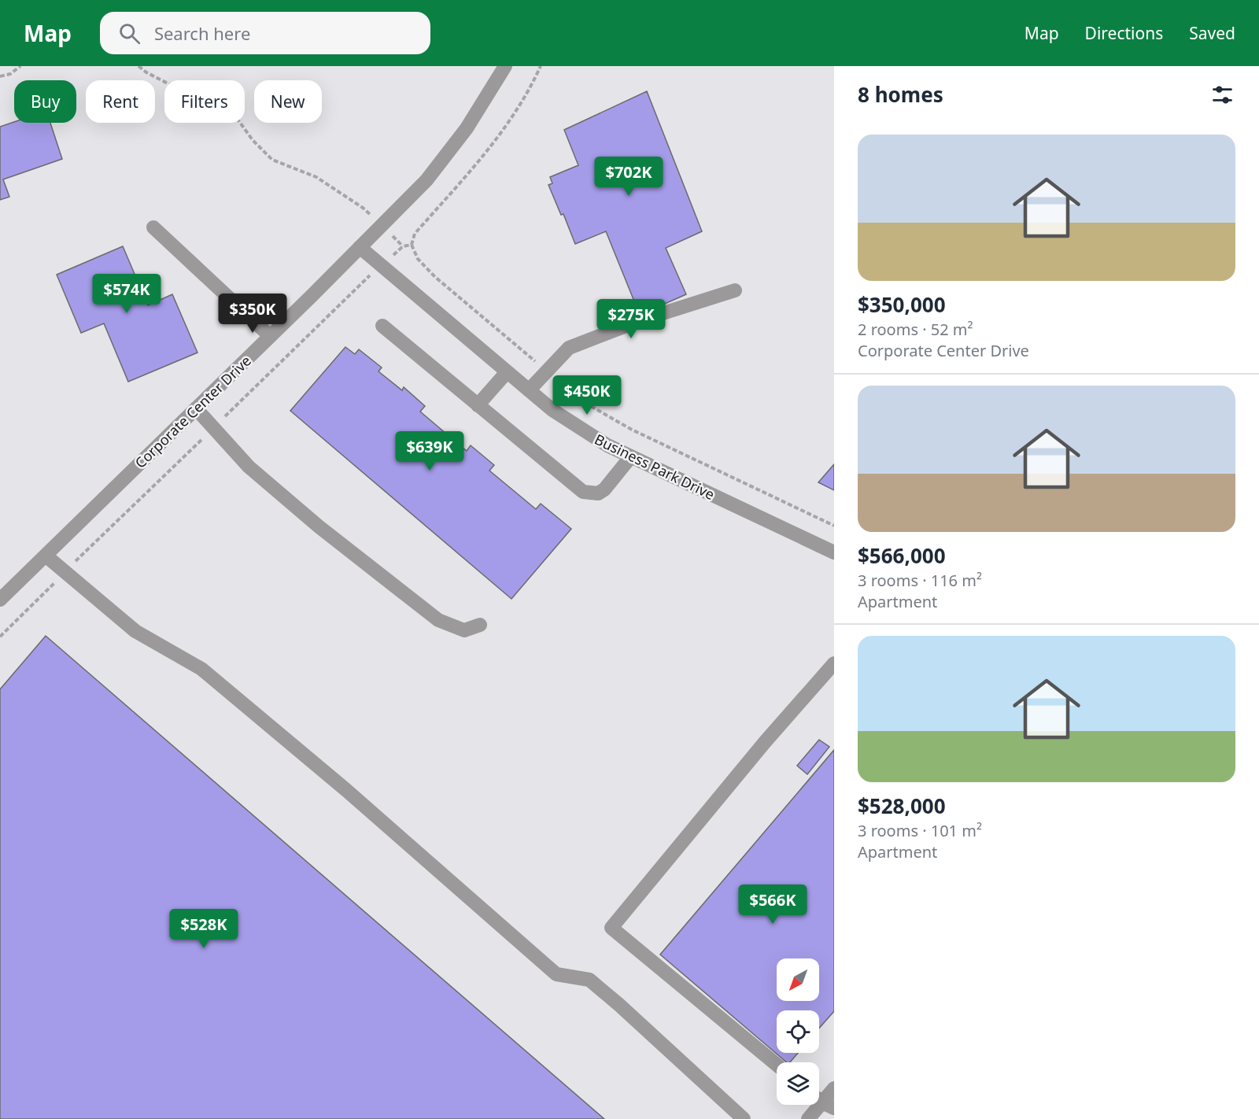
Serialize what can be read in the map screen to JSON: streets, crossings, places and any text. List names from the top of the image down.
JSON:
{
  "streets": {
    "street": ["Corporate Center Drive", "Business Park Drive"]
  },
  "crossings": [
    ["Corporate Center Drive", "Business Park Drive"]
  ],
  "north": "bottom left",
  "page": {
    "header": "Map",
    "search": "Search here",
    "nav": ["Map", "Directions", "Saved"],
    "heading": "8 homes",
    "chip": [
      "Buy",
      "Rent",
      "Filters",
      "New"
    ],
    "list": [
      {
        "name": "$350,000",
        "note": "2 rooms · 52 m² · Corporate Center Drive"
      },
      {
        "name": "$566,000",
        "note": "3 rooms · 116 m² · Apartment"
      },
      {
        "name": "$528,000",
        "note": "3 rooms · 101 m² · Apartment"
      }
    ],
    "price": [
      "$702K",
      "$574K",
      "$350K",
      "$275K",
      "$450K",
      "$639K",
      "$566K",
      "$528K"
    ]
  }
}
